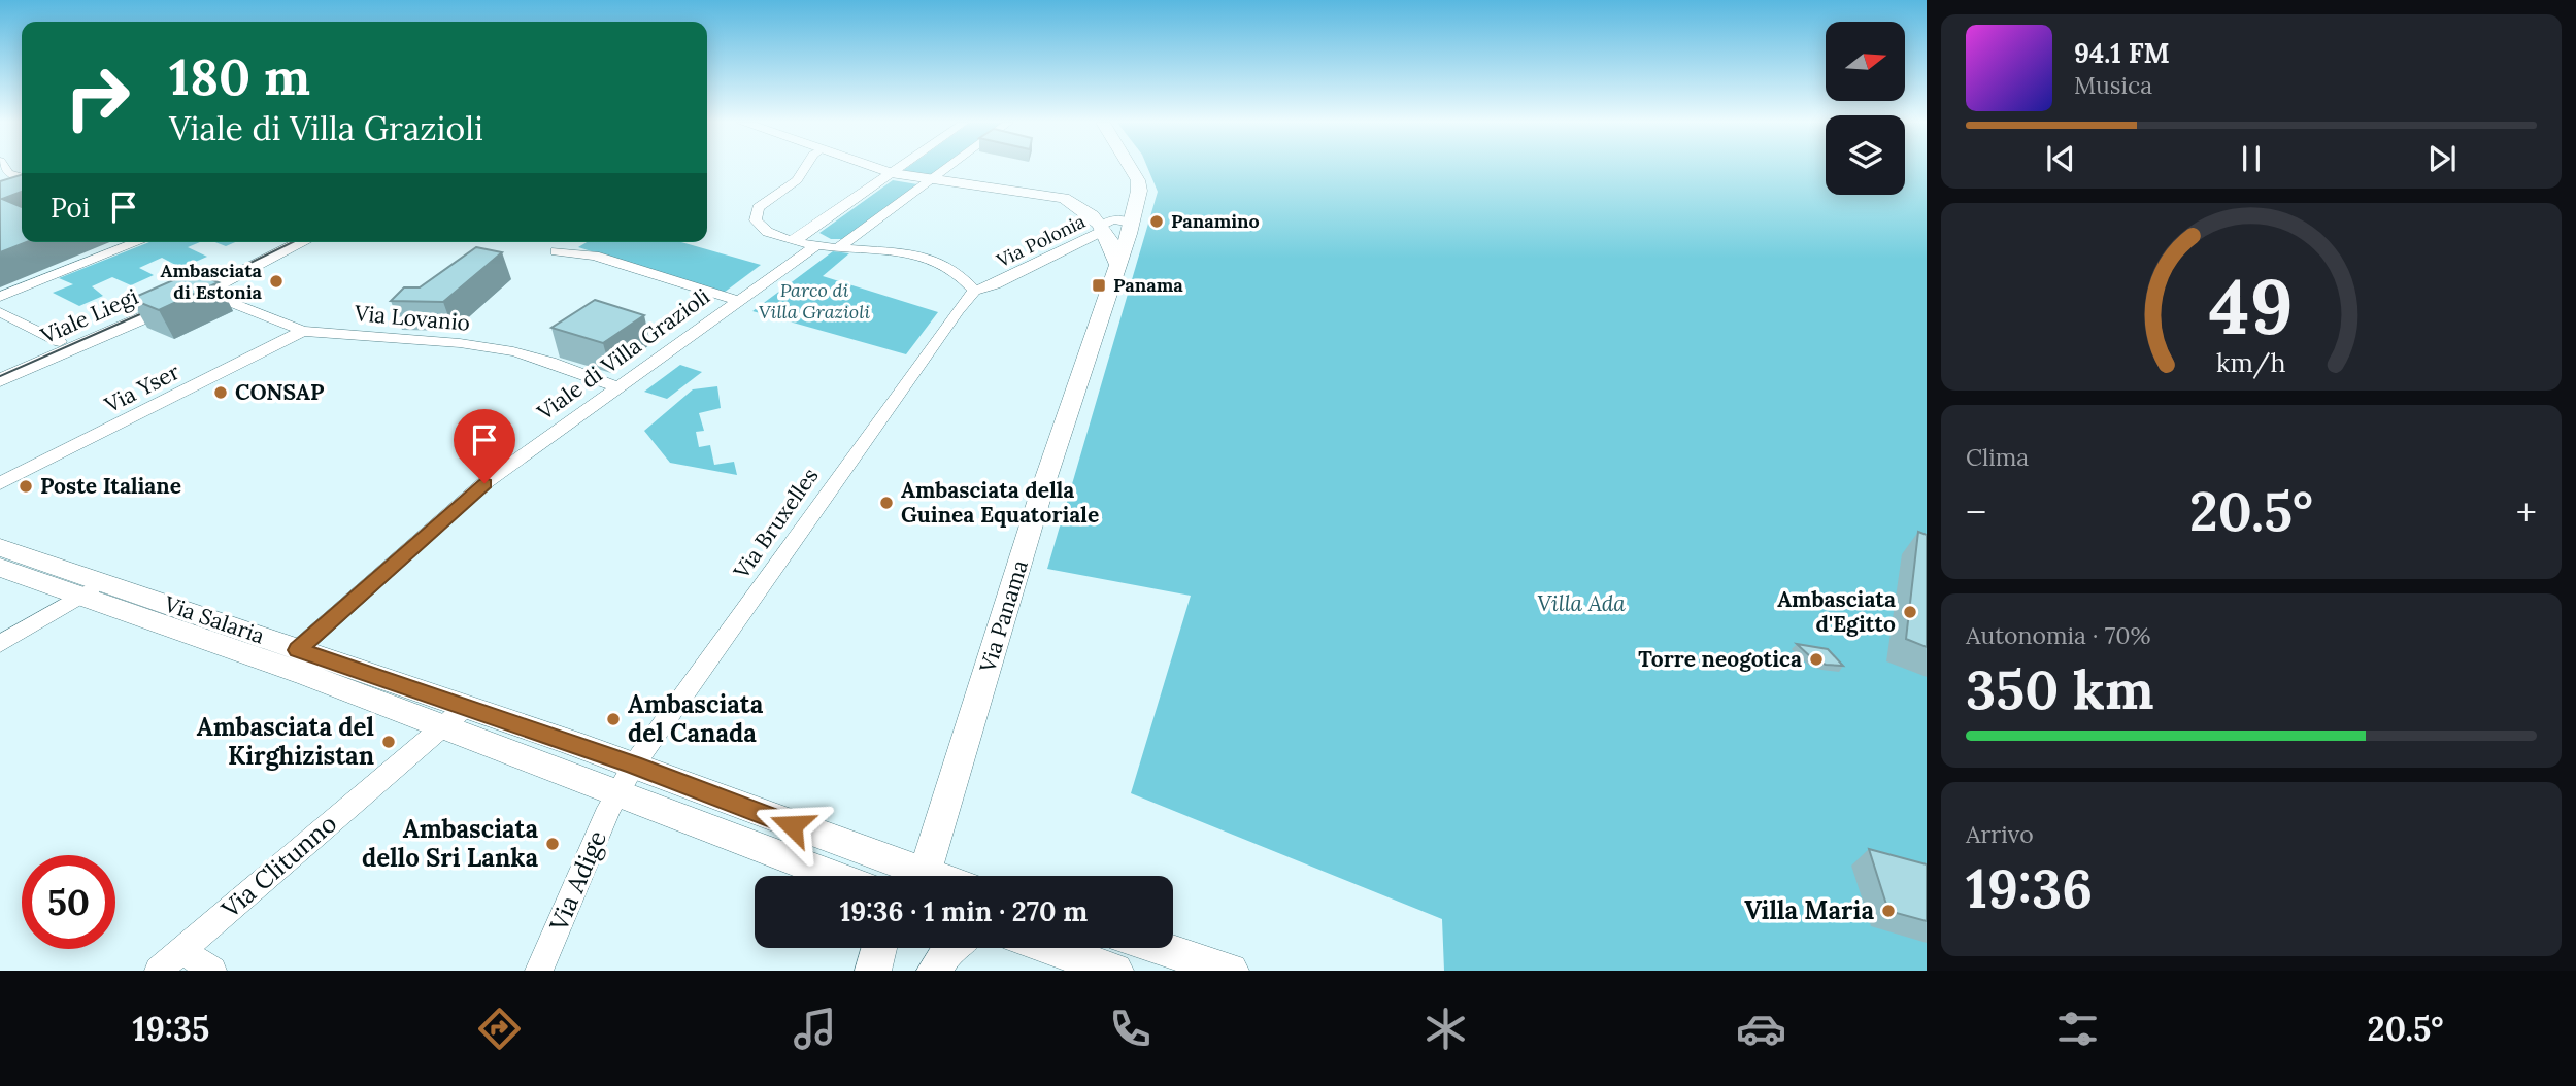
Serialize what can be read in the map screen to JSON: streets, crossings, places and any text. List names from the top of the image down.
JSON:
{
  "streets": {
    "main road": ["Viale Liegi", "Via Panama", "Via Salaria"],
    "street": [
      "Via Polonia",
      "Via Lovanio",
      "Viale di Villa Grazioli",
      "Via Yser",
      "Via Bruxelles",
      "Via Clitunno",
      "Via Adige"
    ]
  },
  "crossings": [
    ["Via Polonia", "Via Bruxelles"],
    ["Viale Liegi", "Via Lovanio"],
    ["Via Lovanio", "Viale di Villa Grazioli"],
    ["Via Lovanio", "Via Yser"],
    ["Viale di Villa Grazioli", "Via Salaria"],
    ["Via Bruxelles", "Via Salaria"],
    ["Via Bruxelles", "Via Adige"],
    ["Via Salaria", "Via Clitunno"],
    ["Via Salaria", "Via Adige"]
  ],
  "parks": ["Parco di Villa Grazioli", "Villa Ada"],
  "places": {
    "other": [
      "Panamino",
      "Ambasciata di Estonia",
      "CONSAP",
      "Poste Italiane",
      "Ambasciata della Guinea Equatoriale",
      "Ambasciata d'Egitto",
      "Torre neogotica",
      "Ambasciata del Canada",
      "Ambasciata del Kirghizistan",
      "Ambasciata dello Sri Lanka",
      "Villa Maria"
    ],
    "transit": ["Panama"]
  },
  "north": "right",
  "page": {
    "turn": ["180 m", "Viale di Villa Grazioli"],
    "song": ["94.1 FM", "Musica"],
    "then": "Poi",
    "tile": [
      "Clima",
      ["Autonomia · 70%", "350 km"],
      ["Arrivo", "19:36"]
    ],
    "heat": ["−", "20.5°", "+"],
    "limit": "50",
    "trip": "19:36 · 1 min · 270 m",
    "tabs": ["19:35", "20.5°"],
    "gauge": ["49", "km/h"]
  }
}
